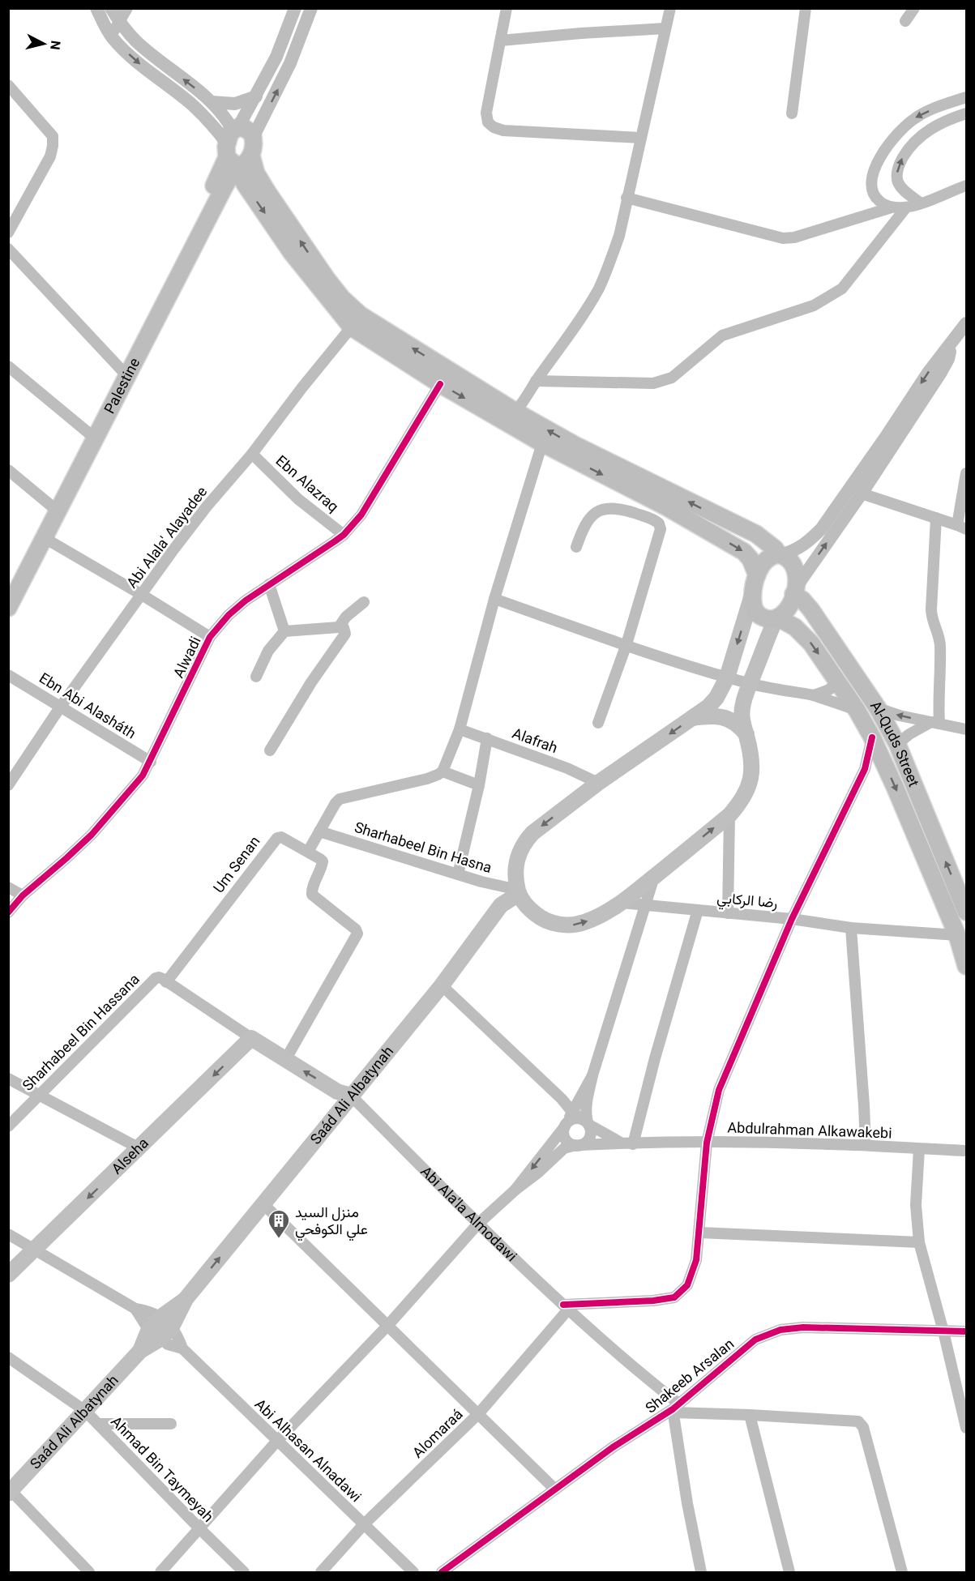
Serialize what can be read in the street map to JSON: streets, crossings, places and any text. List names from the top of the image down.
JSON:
{
  "streets": {
    "main road": [
      "Palestine",
      "Al-Quds Street",
      "Saád Ali Albatynah",
      "Alseha",
      "Abi Ala'la Almodawi"
    ],
    "street": [
      "Ebn Alazraq",
      "Abi Alala' Alayadee",
      "Alwadi",
      "Ebn Abi Alasháth",
      "Alafrah",
      "Sharhabeel Bin Hasna",
      "Um Senan",
      "رضا الركابي",
      "Sharhabeel Bin Hassana",
      "Abdulrahman Alkawakebi",
      "Shakeeb Arsalan",
      "Alomaraá",
      "Abi Alhasan Alnadawi",
      "Ahmad Bin Taymeyah"
    ]
  },
  "crossings": [
    ["Ebn Alazraq", "Abi Alala' Alayadee"],
    ["Ebn Alazraq", "Alwadi"],
    ["Abi Alala' Alayadee", "Ebn Abi Alasháth"],
    ["Alwadi", "Ebn Abi Alasháth"],
    ["Sharhabeel Bin Hasna", "Saád Ali Albatynah"],
    ["Um Senan", "Sharhabeel Bin Hassana"],
    ["Um Senan", "Abi Ala'la Almodawi"],
    ["Saád Ali Albatynah", "Abi Ala'la Almodawi"],
    ["Saád Ali Albatynah", "Abi Alhasan Alnadawi"],
    ["Saád Ali Albatynah", "Ahmad Bin Taymeyah"],
    ["Alseha", "Abi Ala'la Almodawi"],
    ["Alseha", "Abi Alhasan Alnadawi"],
    ["Abi Ala'la Almodawi", "Shakeeb Arsalan"],
    ["Abi Ala'la Almodawi", "Alomaraá"],
    ["Alomaraá", "Abi Alhasan Alnadawi"]
  ],
  "one_way": ["Alseha"],
  "places": {
    "building": ["منزل السيد علي الكوفحي"]
  },
  "north": "right"
}
